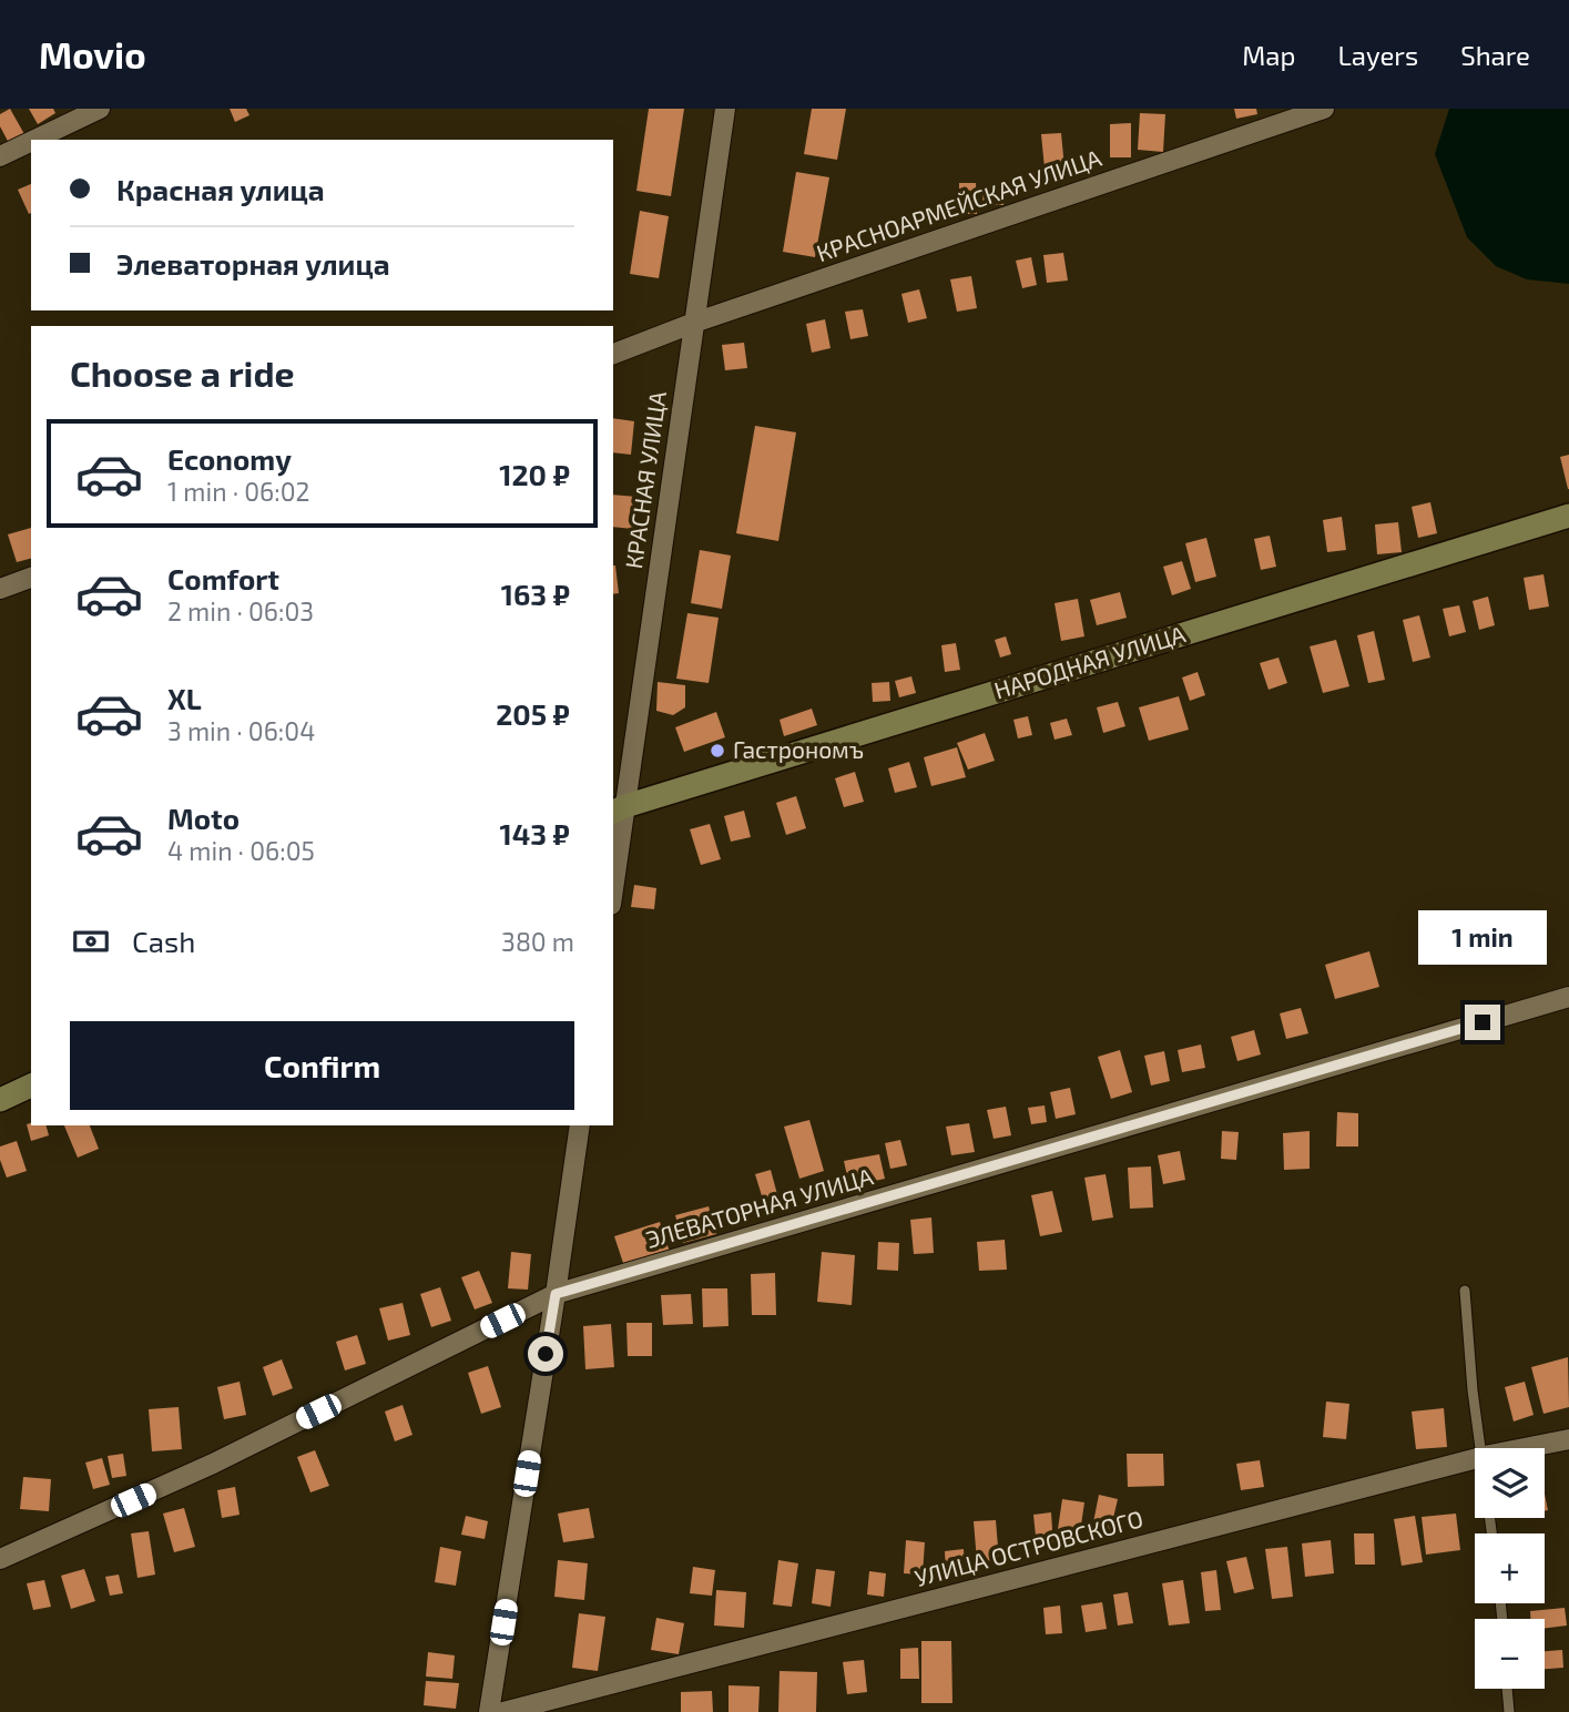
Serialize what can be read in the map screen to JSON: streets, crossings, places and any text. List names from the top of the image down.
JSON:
{
  "streets": {
    "main road": ["НАРОДНАЯ УЛИЦА"],
    "street": [
      "КРАСНОАРМЕЙСКАЯ УЛИЦА",
      "КРАСНАЯ УЛИЦА",
      "ЭЛЕВАТОРНАЯ УЛИЦА",
      "УЛИЦА ОСТРОВСКОГО"
    ]
  },
  "crossings": [
    ["КРАСНОАРМЕЙСКАЯ УЛИЦА", "КРАСНАЯ УЛИЦА"],
    ["КРАСНАЯ УЛИЦА", "НАРОДНАЯ УЛИЦА"]
  ],
  "places": ["Гастрономъ"],
  "page": {
    "header": "Movio",
    "nav": ["Map", "Layers", "Share"],
    "banner": ["Красная улица", "Элеваторная улица"],
    "heading": "Choose a ride",
    "list": [
      {
        "name": "Economy",
        "note": "1 min · 06:02",
        "value": "120 ₽"
      },
      {
        "name": "Comfort",
        "note": "2 min · 06:03",
        "value": "163 ₽"
      },
      {
        "name": "XL",
        "note": "3 min · 06:04",
        "value": "205 ₽"
      },
      {
        "name": "Moto",
        "note": "4 min · 06:05",
        "value": "143 ₽"
      }
    ],
    "pay": ["Cash", "380 m"],
    "bubble": "1 min",
    "buttons": "Confirm",
    "map_buttons": ["+", "−"]
  }
}
